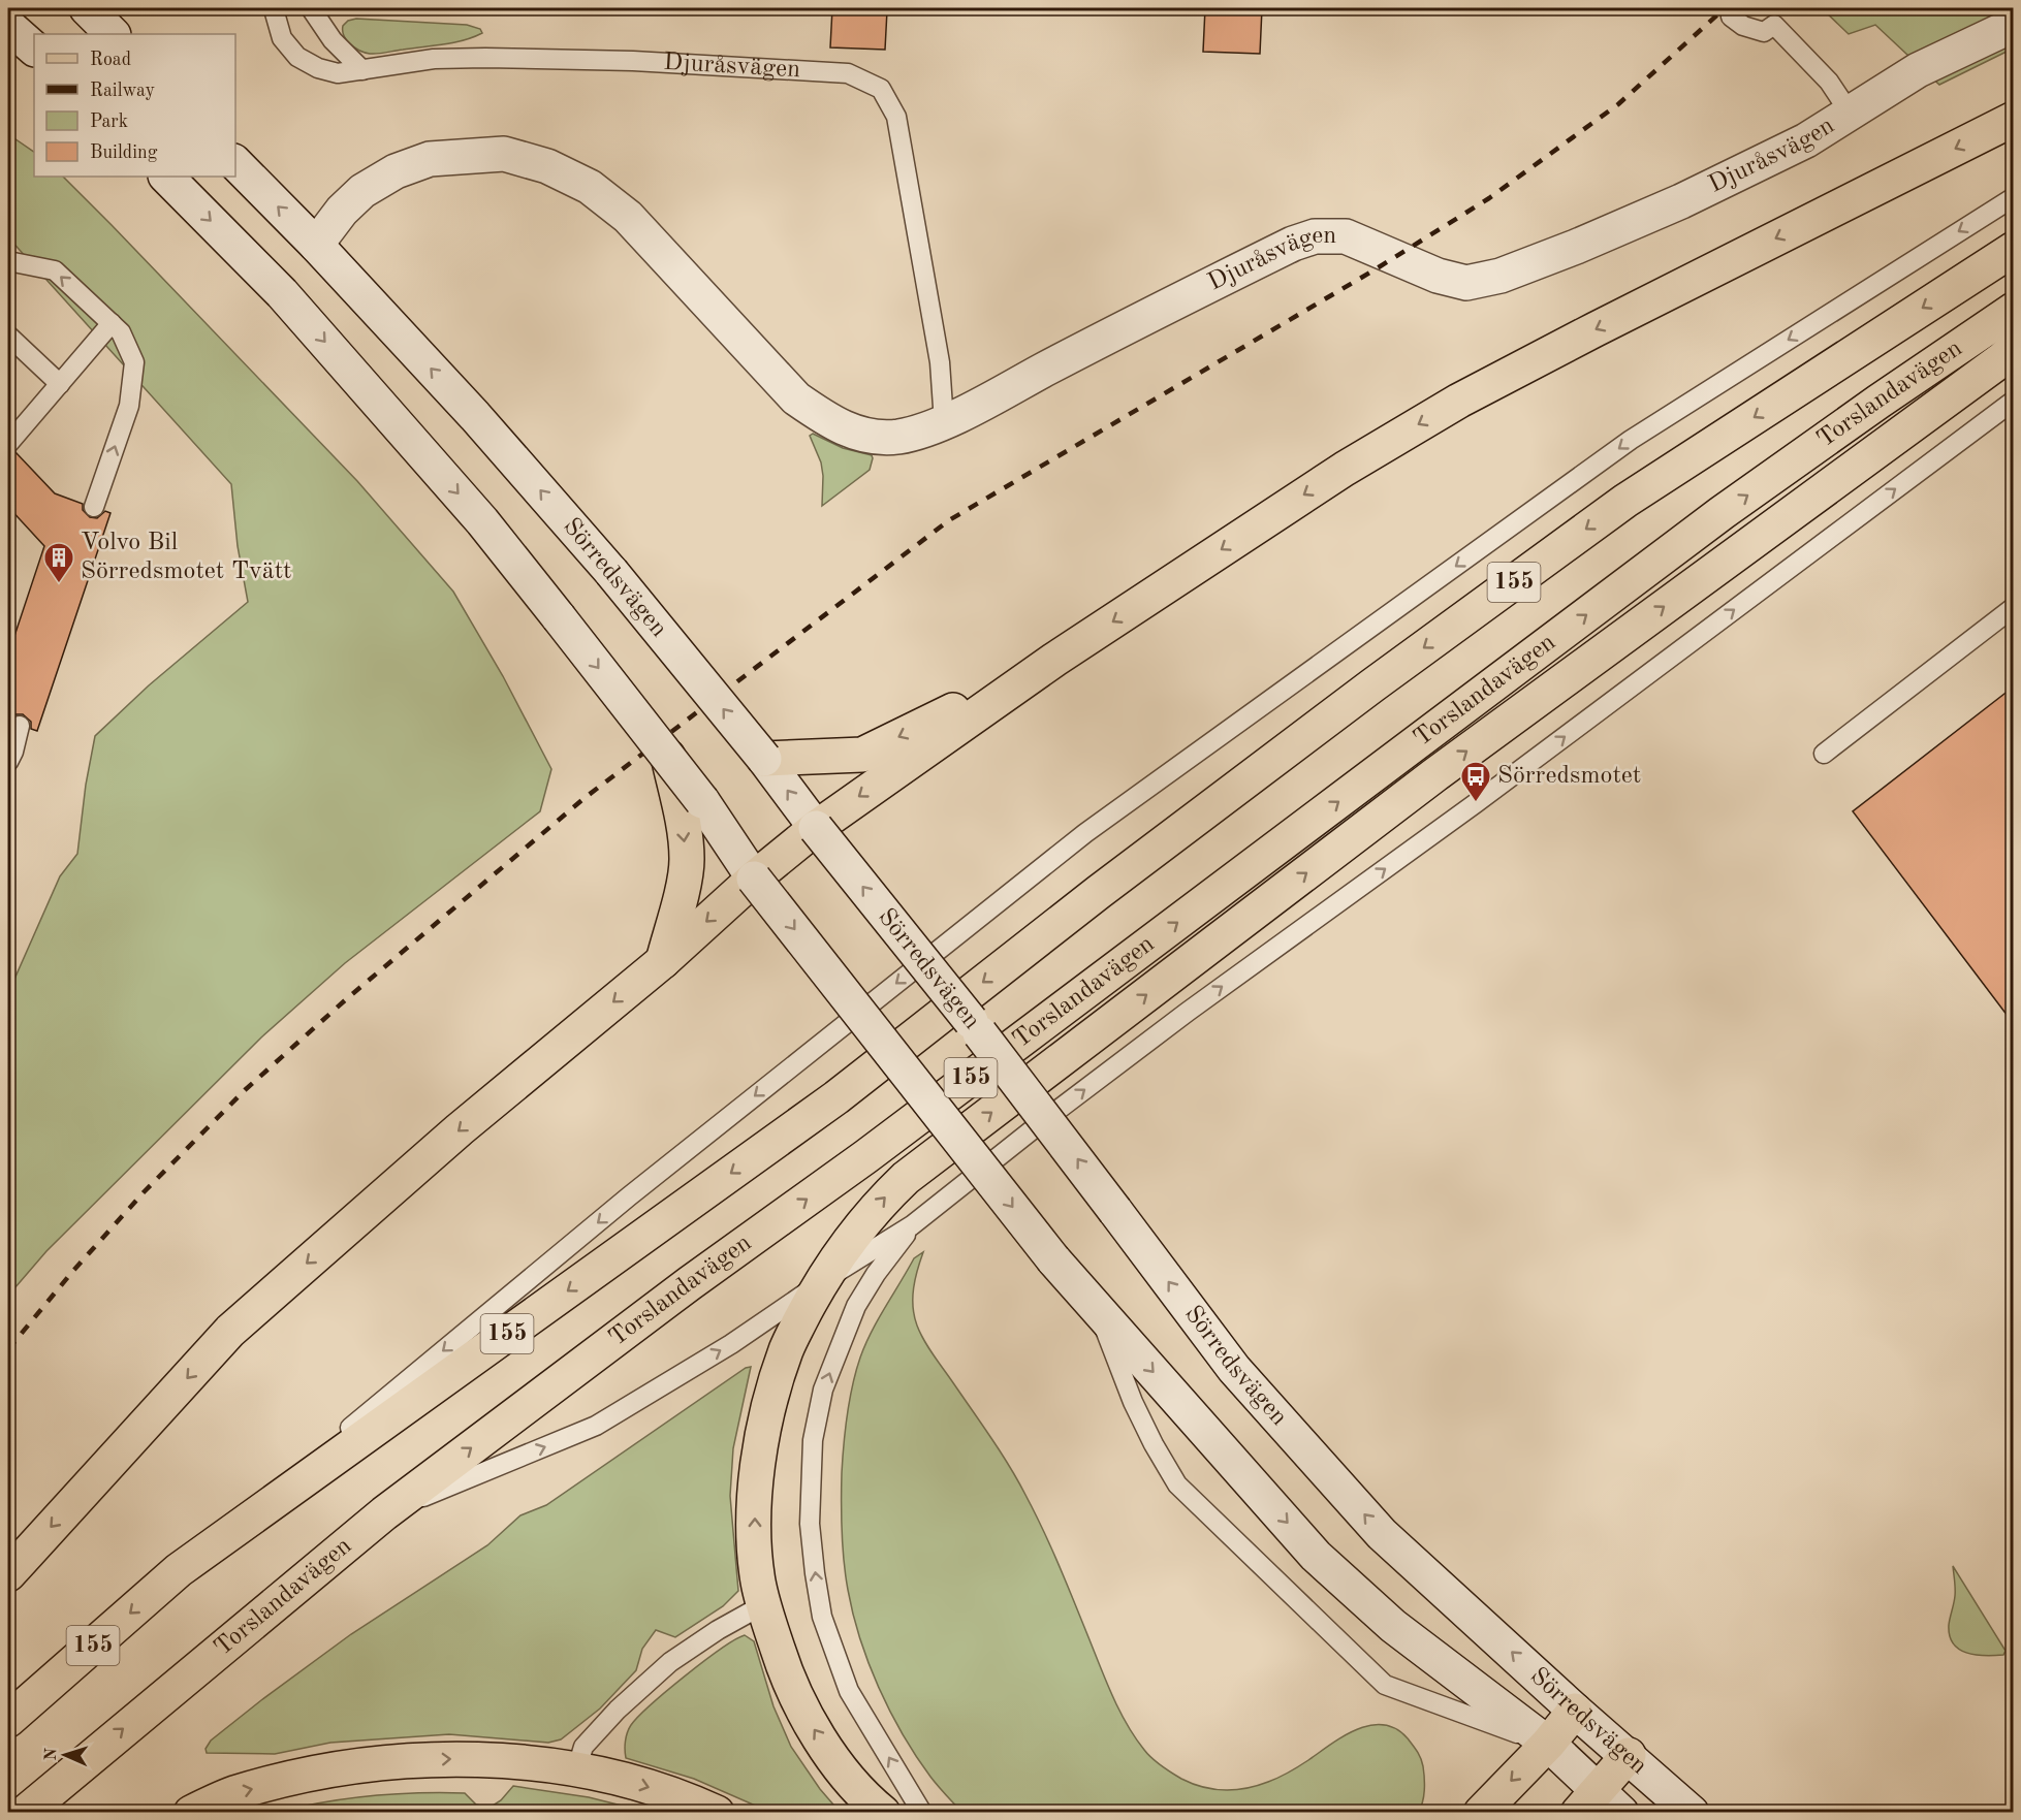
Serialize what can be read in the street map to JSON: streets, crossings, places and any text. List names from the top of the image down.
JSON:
{
  "streets": {
    "main road": ["Torslandavägen", "155"],
    "street": ["Djuråsvägen", "Sörredsvägen"]
  },
  "crossings": [
    ["Djuråsvägen", "Sörredsvägen"]
  ],
  "places": {
    "building": ["Volvo Bil Sörredsmotet Tvätt"],
    "bus stop": ["Sörredsmotet"]
  },
  "legend": [
    "Road",
    "Railway",
    "Park",
    "Building"
  ],
  "north": "left"
}
